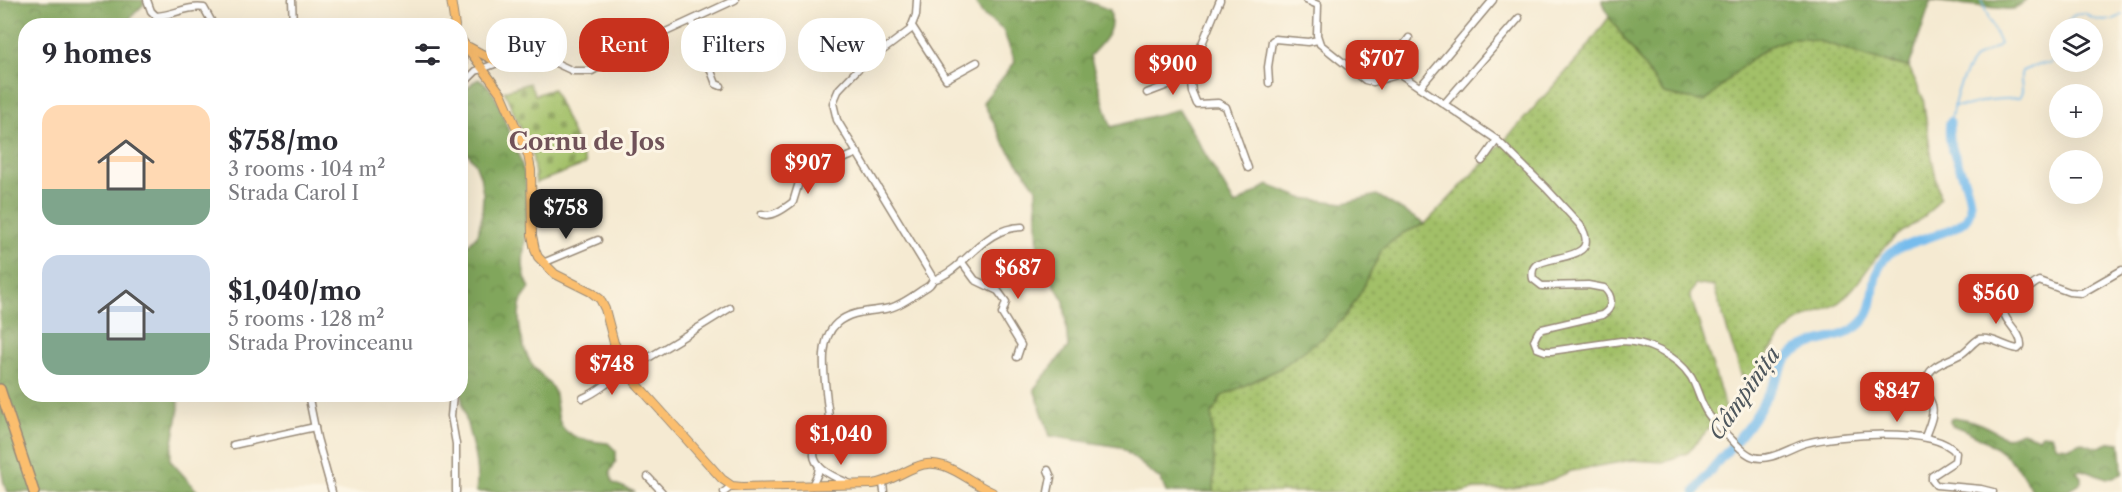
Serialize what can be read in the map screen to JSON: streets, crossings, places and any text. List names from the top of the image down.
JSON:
{
  "districts": ["Cornu de Jos"],
  "water": ["Câmpinița"],
  "page": {
    "map_buttons": ["+", "−"],
    "chip": [
      "Buy",
      "Rent",
      "Filters",
      "New"
    ],
    "heading": "9 homes",
    "price": [
      "$707",
      "$900",
      "$907",
      "$758",
      "$687",
      "$560",
      "$748",
      "$847",
      "$1,040"
    ],
    "list": [
      {
        "name": "$758/mo",
        "note": "3 rooms · 104 m² · Strada Carol I"
      },
      {
        "name": "$1,040/mo",
        "note": "5 rooms · 128 m² · Strada Provinceanu"
      }
    ]
  }
}
